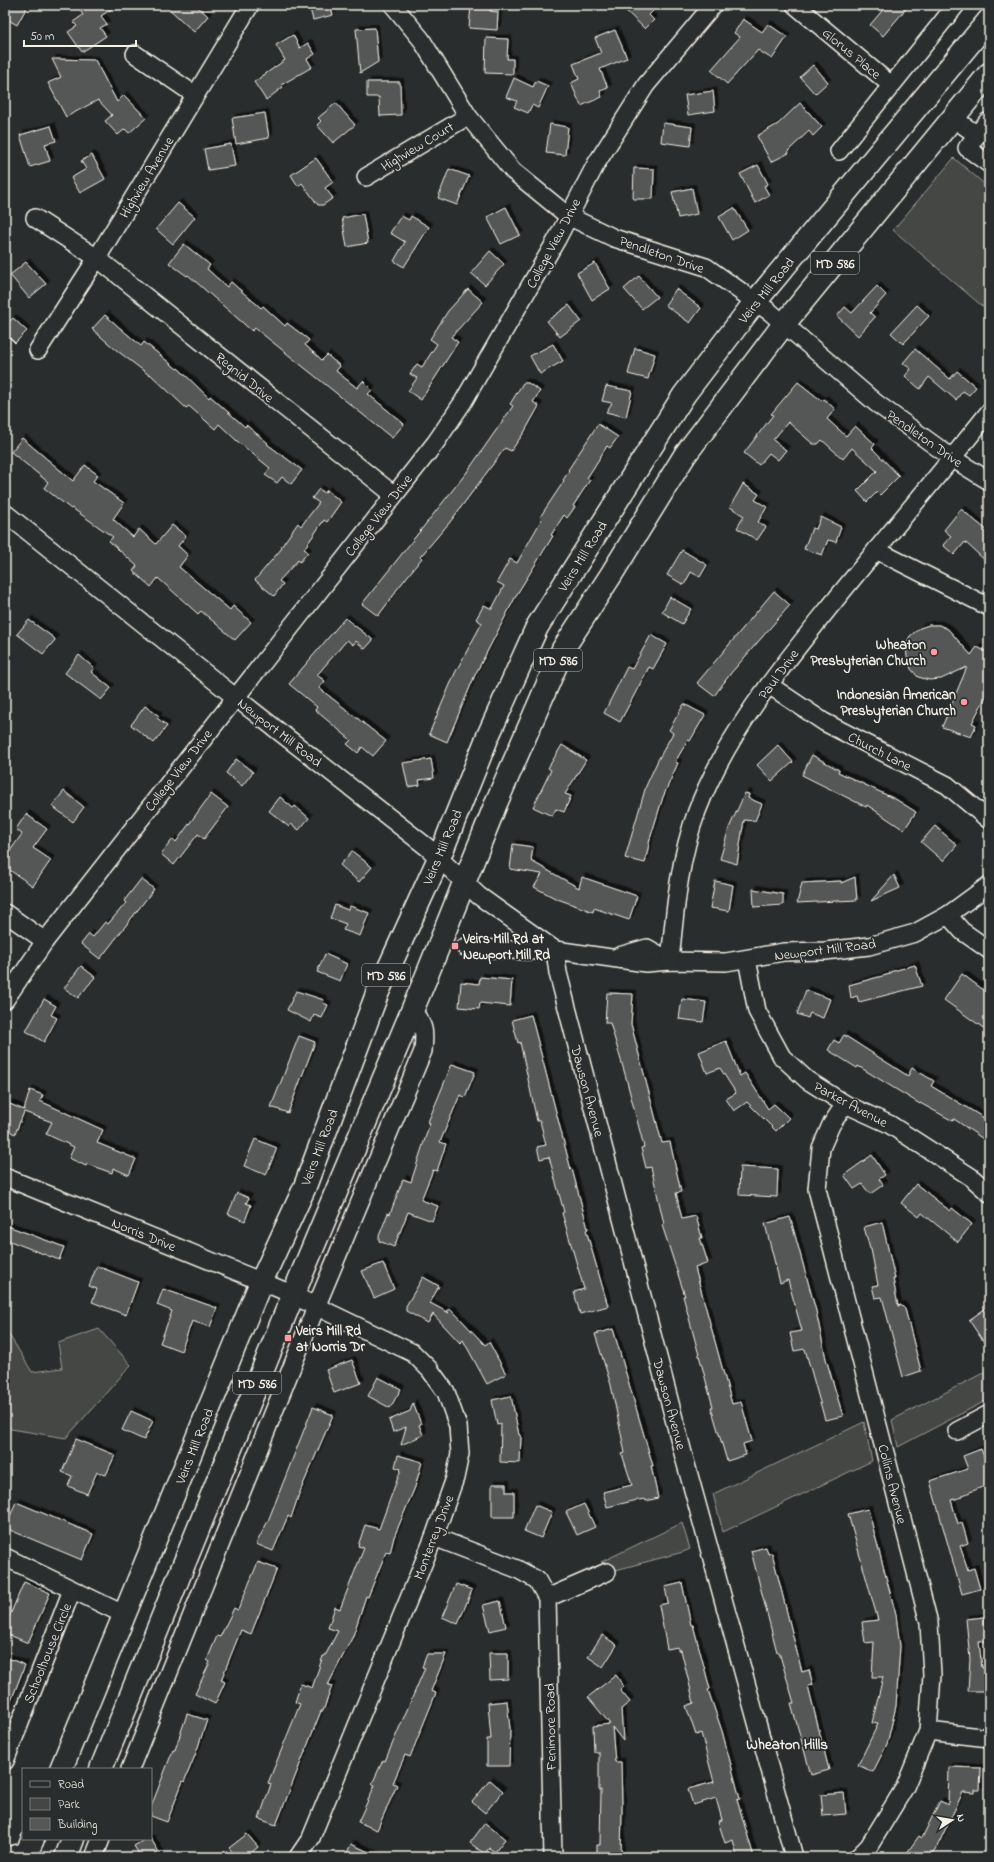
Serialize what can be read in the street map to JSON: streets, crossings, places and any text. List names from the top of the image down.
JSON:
{
  "streets": {
    "main road": ["MD 586", "Veirs Mill Road"],
    "street": [
      "Glorus Place",
      "Highview Court",
      "Highview Avenue",
      "College View Drive",
      "Pendleton Drive",
      "Regnid Drive",
      "Paul Drive",
      "Newport Mill Road",
      "Church Lane",
      "Dawson Avenue",
      "Parker Avenue",
      "Norris Drive",
      "Collins Avenue",
      "Monterrey Drive",
      "Schoolhouse Circle",
      "Fenimore Road"
    ]
  },
  "crossings": [
    ["Highview Court", "Pendleton Drive"],
    ["Highview Avenue", "Regnid Drive"],
    ["College View Drive", "Pendleton Drive"],
    ["College View Drive", "Regnid Drive"],
    ["College View Drive", "Newport Mill Road"],
    ["Pendleton Drive", "MD 586"],
    ["Pendleton Drive", "Veirs Mill Road"],
    ["Pendleton Drive", "Paul Drive"],
    ["MD 586", "Newport Mill Road"],
    ["MD 586", "Norris Drive"],
    ["MD 586", "Monterrey Drive"],
    ["Veirs Mill Road", "Newport Mill Road"],
    ["Veirs Mill Road", "Norris Drive"],
    ["Veirs Mill Road", "Schoolhouse Circle"],
    ["Paul Drive", "Newport Mill Road"],
    ["Paul Drive", "Church Lane"],
    ["Newport Mill Road", "Dawson Avenue"],
    ["Newport Mill Road", "Parker Avenue"],
    ["Parker Avenue", "Collins Avenue"],
    ["Norris Drive", "Monterrey Drive"]
  ],
  "districts": ["Wheaton Hills"],
  "places": {
    "other": ["Wheaton Presbyterian Church", "Indonesian American Presbyterian Church"],
    "transit": ["Veirs Mill Rd at Newport Mill Rd", "Veirs Mill Rd at Norris Dr"]
  },
  "legend": ["Road", "Park", "Building"],
  "scale_bar": "50 m",
  "north": "right"
}
